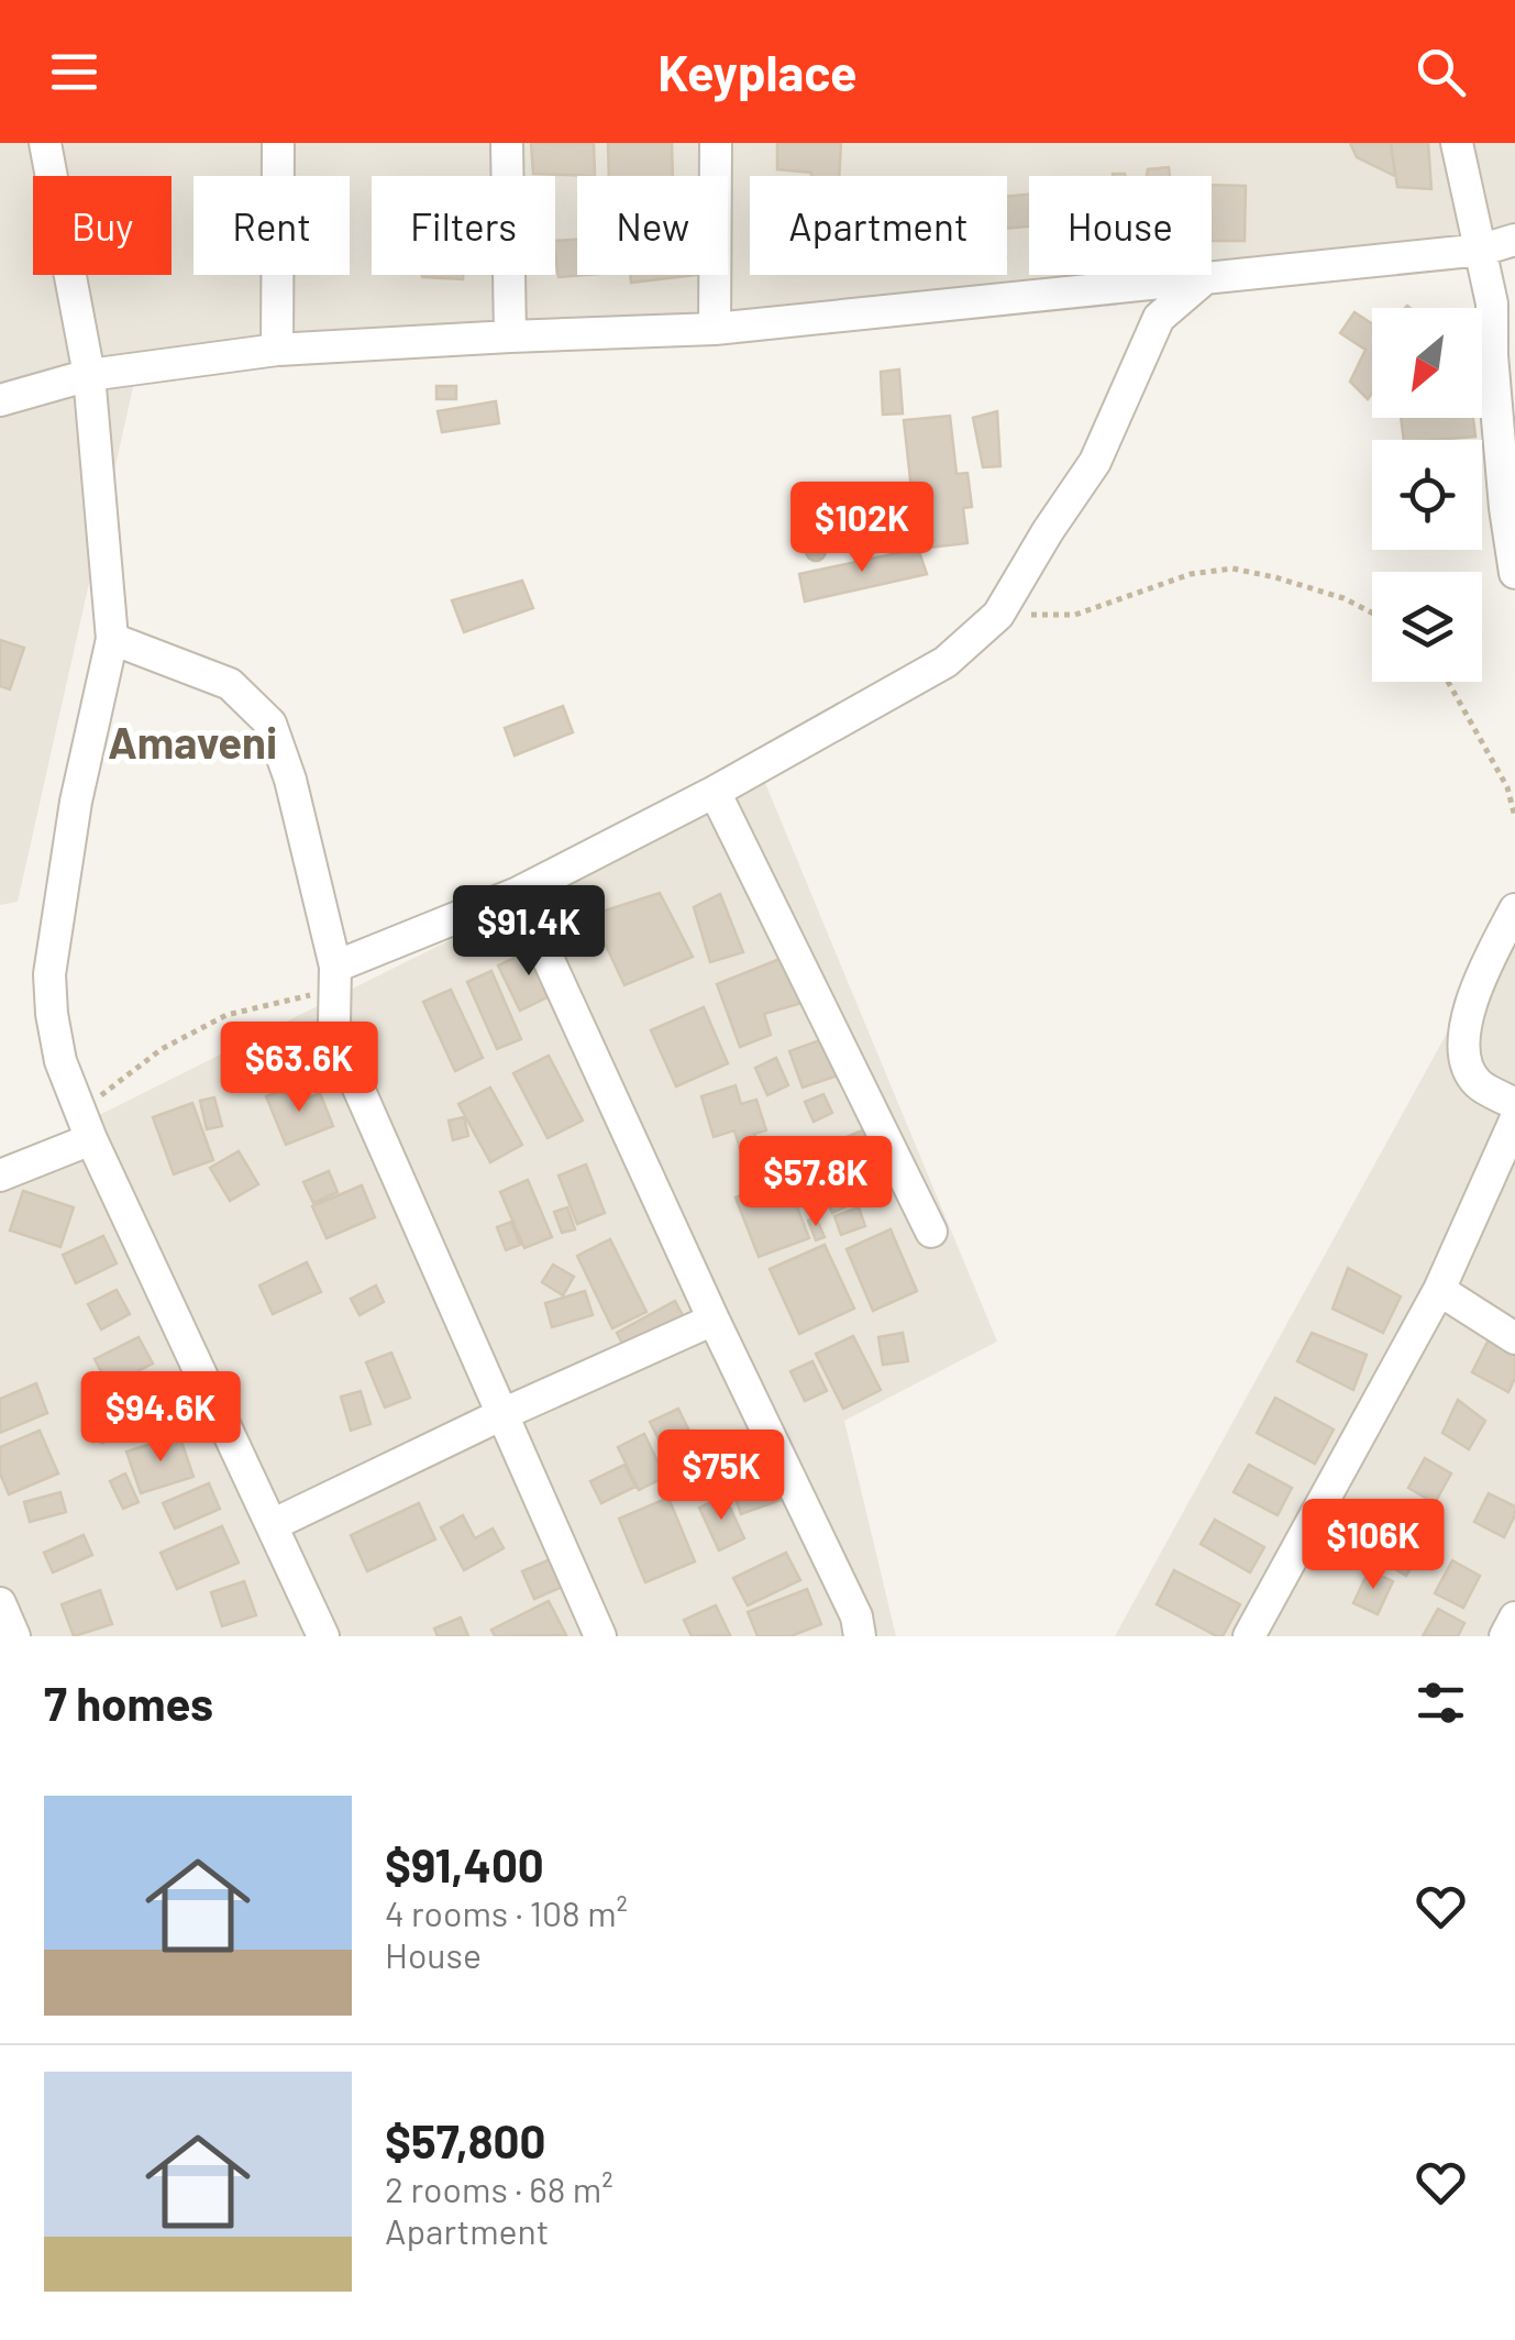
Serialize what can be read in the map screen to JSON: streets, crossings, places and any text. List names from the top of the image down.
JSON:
{
  "districts": ["Amaveni"],
  "north": "bottom left",
  "page": {
    "header": "Keyplace",
    "chip": [
      "Buy",
      "Rent",
      "Filters",
      "New",
      "Apartment",
      "House"
    ],
    "price": [
      "$102K",
      "$91.4K",
      "$63.6K",
      "$57.8K",
      "$94.6K",
      "$75K",
      "$106K"
    ],
    "heading": "7 homes",
    "list": [
      {
        "name": "$91,400",
        "note": "4 rooms · 108 m² · House"
      },
      {
        "name": "$57,800",
        "note": "2 rooms · 68 m² · Apartment"
      }
    ]
  }
}
